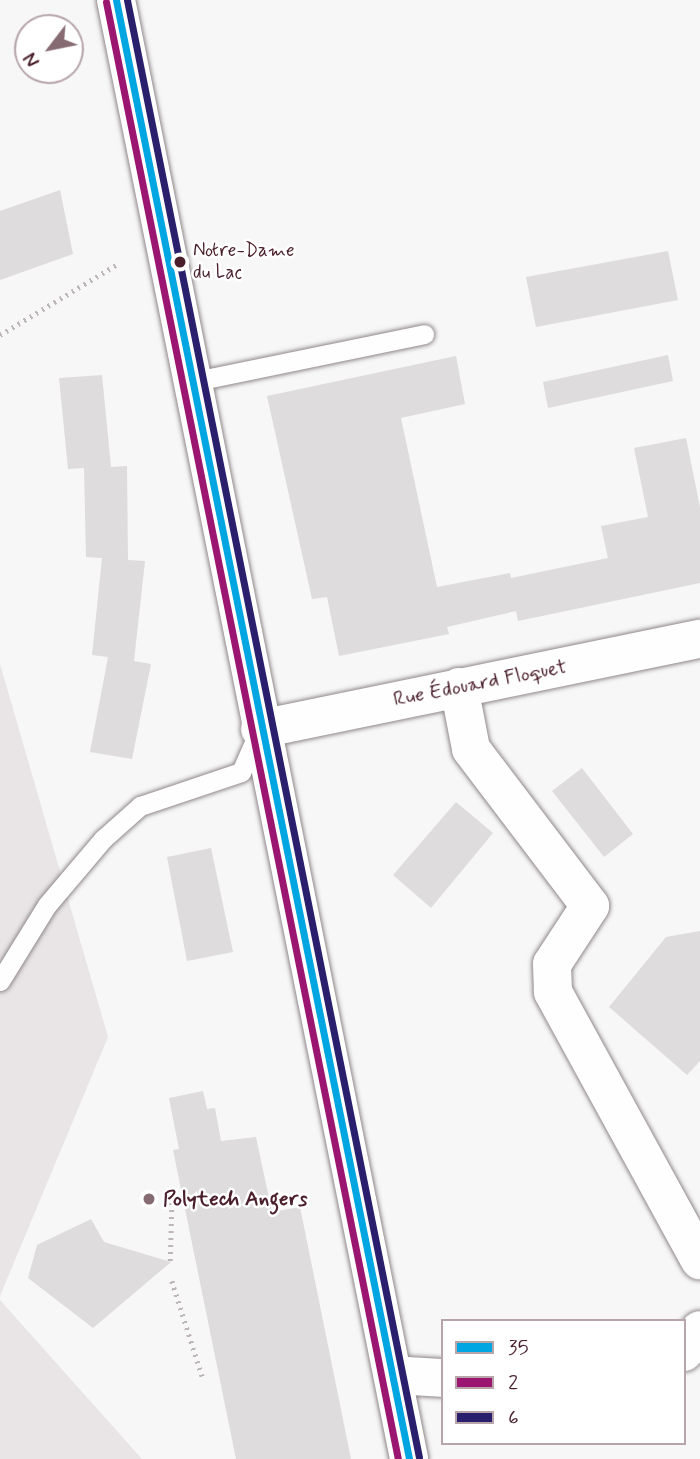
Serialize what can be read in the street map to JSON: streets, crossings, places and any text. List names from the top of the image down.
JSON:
{
  "streets": {
    "street": ["Rue Édouard Floquet"]
  },
  "places": ["Notre-Dame du Lac", "Polytech Angers"],
  "lines": ["transit line 35", "transit line 6", "transit line 2"],
  "legend": ["35", "2", "6"],
  "north": "bottom left"
}
